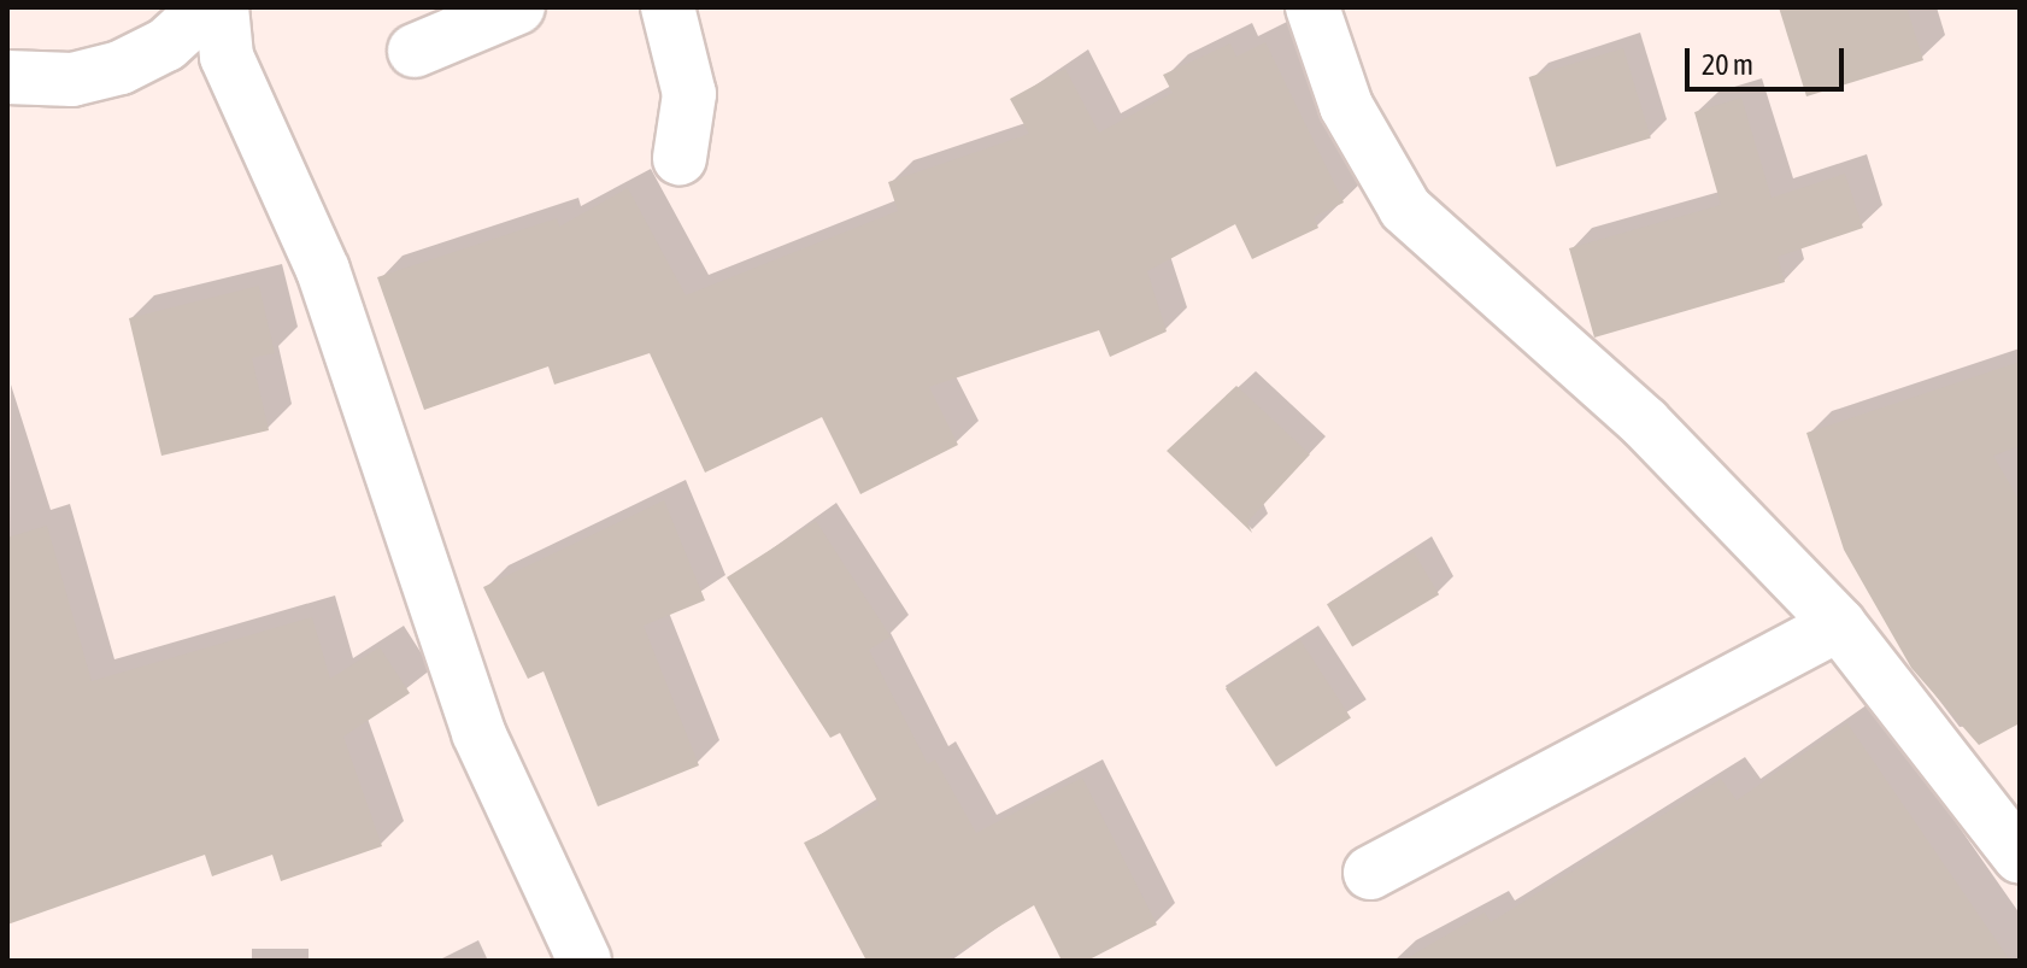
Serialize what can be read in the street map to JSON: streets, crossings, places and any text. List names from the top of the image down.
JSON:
{
  "scale_bar": "20 m"
}
